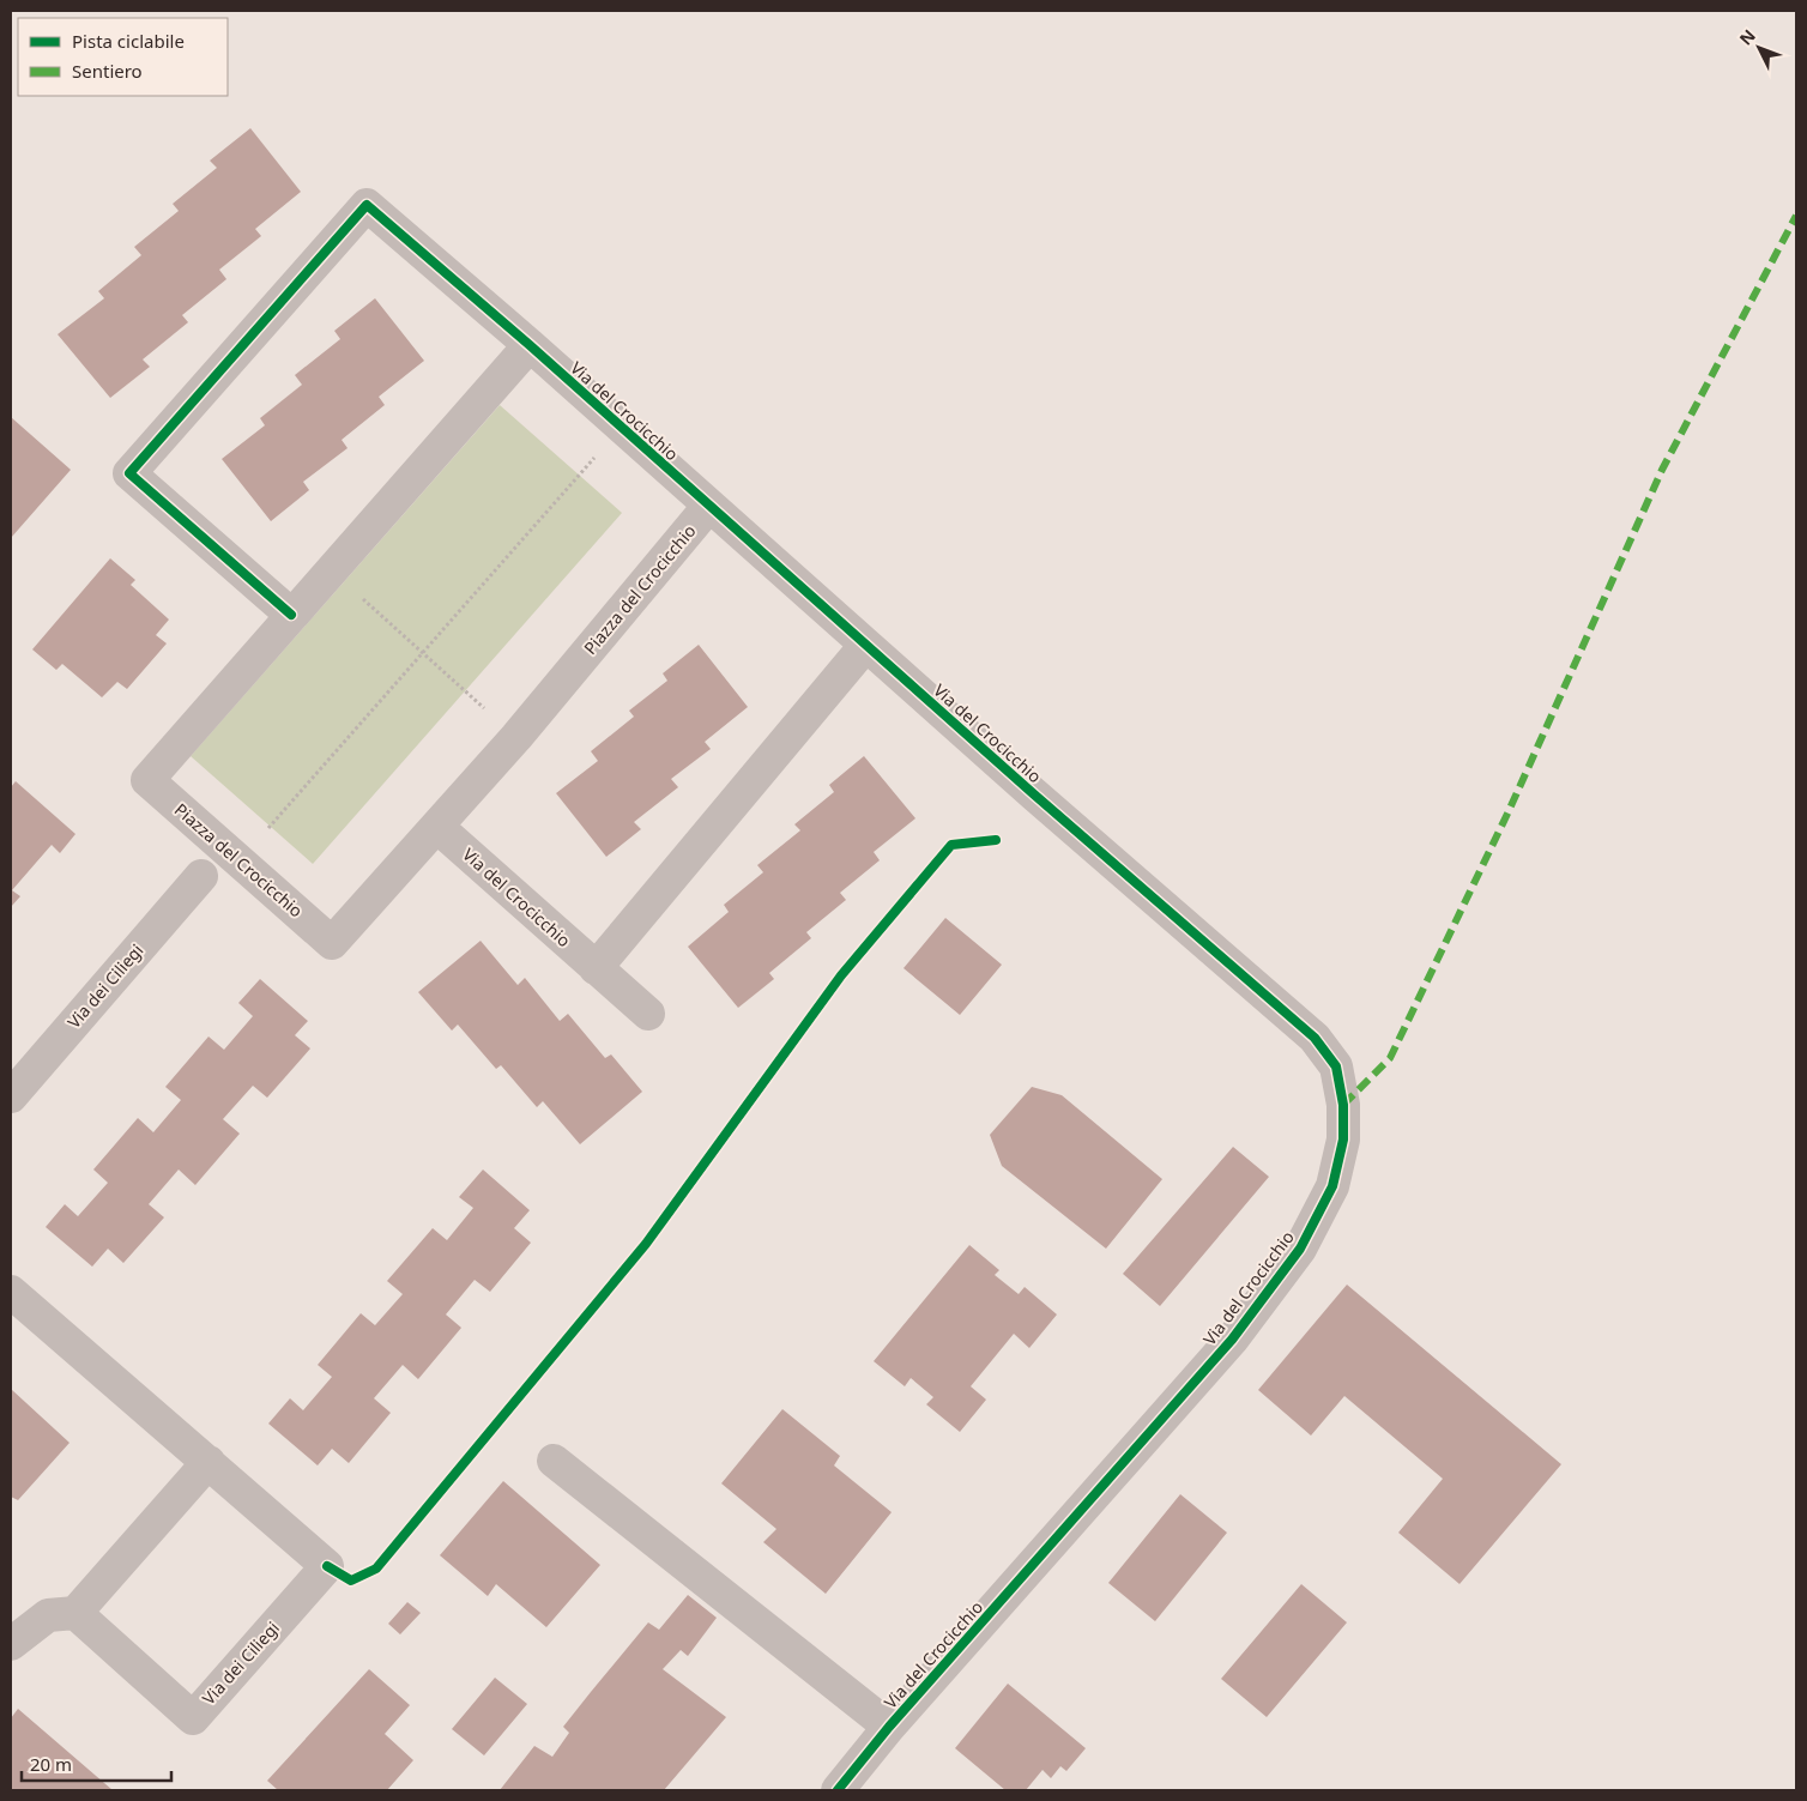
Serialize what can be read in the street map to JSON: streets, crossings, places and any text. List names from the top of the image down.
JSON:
{
  "streets": {
    "street": ["Via del Crocicchio", "Piazza del Crocicchio", "Via dei Ciliegi"]
  },
  "crossings": [
    ["Via del Crocicchio", "Piazza del Crocicchio"]
  ],
  "legend": ["Pista ciclabile", "Sentiero"],
  "scale_bar": "20 m",
  "north": "top left"
}
